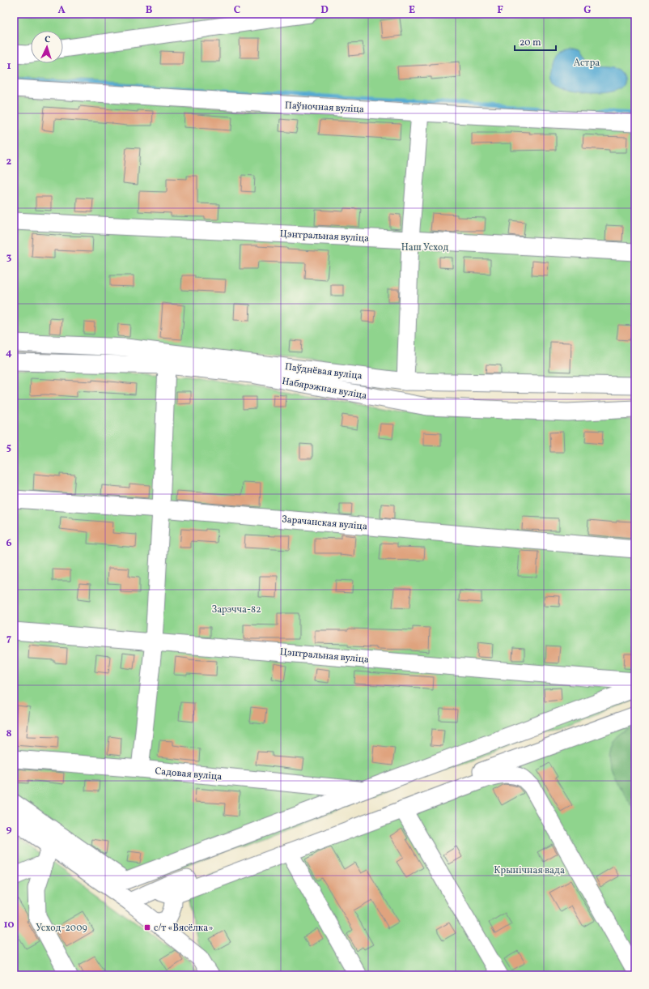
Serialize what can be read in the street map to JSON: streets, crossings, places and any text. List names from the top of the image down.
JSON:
{
  "streets": {
    "street": [
      "Паўночная вуліца",
      "Цэнтральная вуліца",
      "Паўднёвая вуліца",
      "Набярэжная вуліца",
      "Зарачанская вуліца",
      "Садовая вуліца"
    ]
  },
  "parks": [
    "Астра",
    "Наш Усход",
    "Зарэчча-82",
    "Крынічная вада",
    "Усход-2009"
  ],
  "places": {
    "transit": ["с/т «Вясёлка»"]
  },
  "scale_bar": "20 m",
  "north": "top",
  "grid": {
    "columns": [
      "A",
      "B",
      "C",
      "D",
      "E",
      "F",
      "G"
    ],
    "rows": [
      "1",
      "2",
      "3",
      "4",
      "5",
      "6",
      "7",
      "8",
      "9",
      "10"
    ]
  }
}
